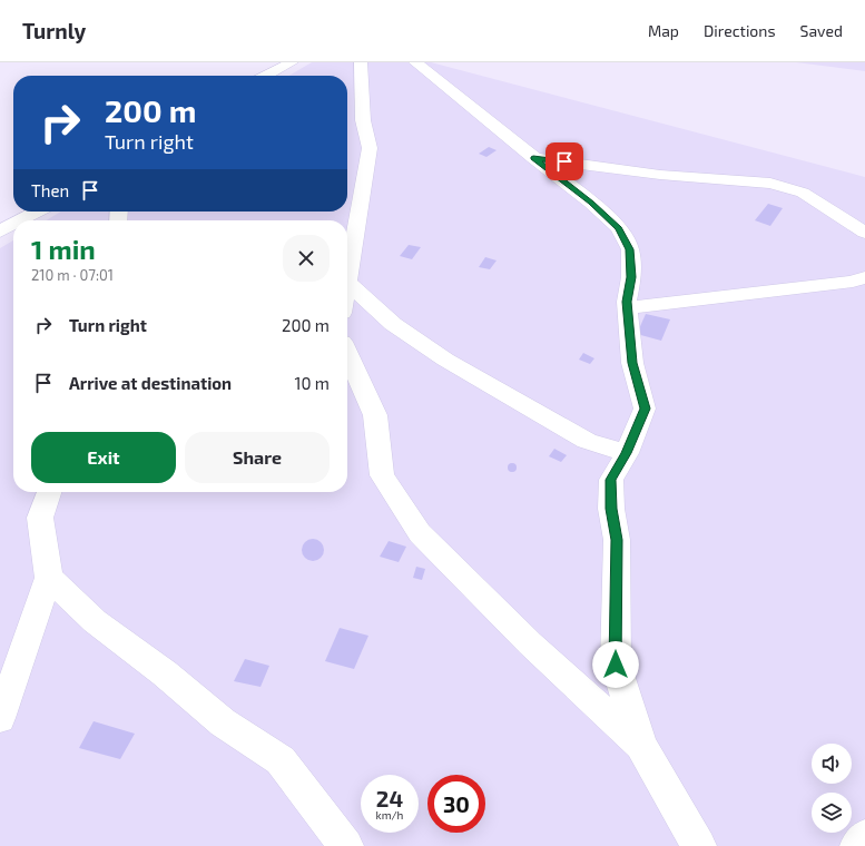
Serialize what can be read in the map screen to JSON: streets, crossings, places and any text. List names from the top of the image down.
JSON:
{
  "page": {
    "header": "Turnly",
    "nav": ["Map", "Directions", "Saved"],
    "turn": ["200 m", "Turn right"],
    "then": "Then",
    "heading": ["1 min", "210 m · 07:01"],
    "list": [
      {
        "name": "Turn right",
        "value": "200 m"
      },
      {
        "name": "Arrive at destination",
        "value": "10 m"
      }
    ],
    "buttons": ["Exit", "Share"],
    "speed": "24 km/h",
    "limit": "30"
  }
}
